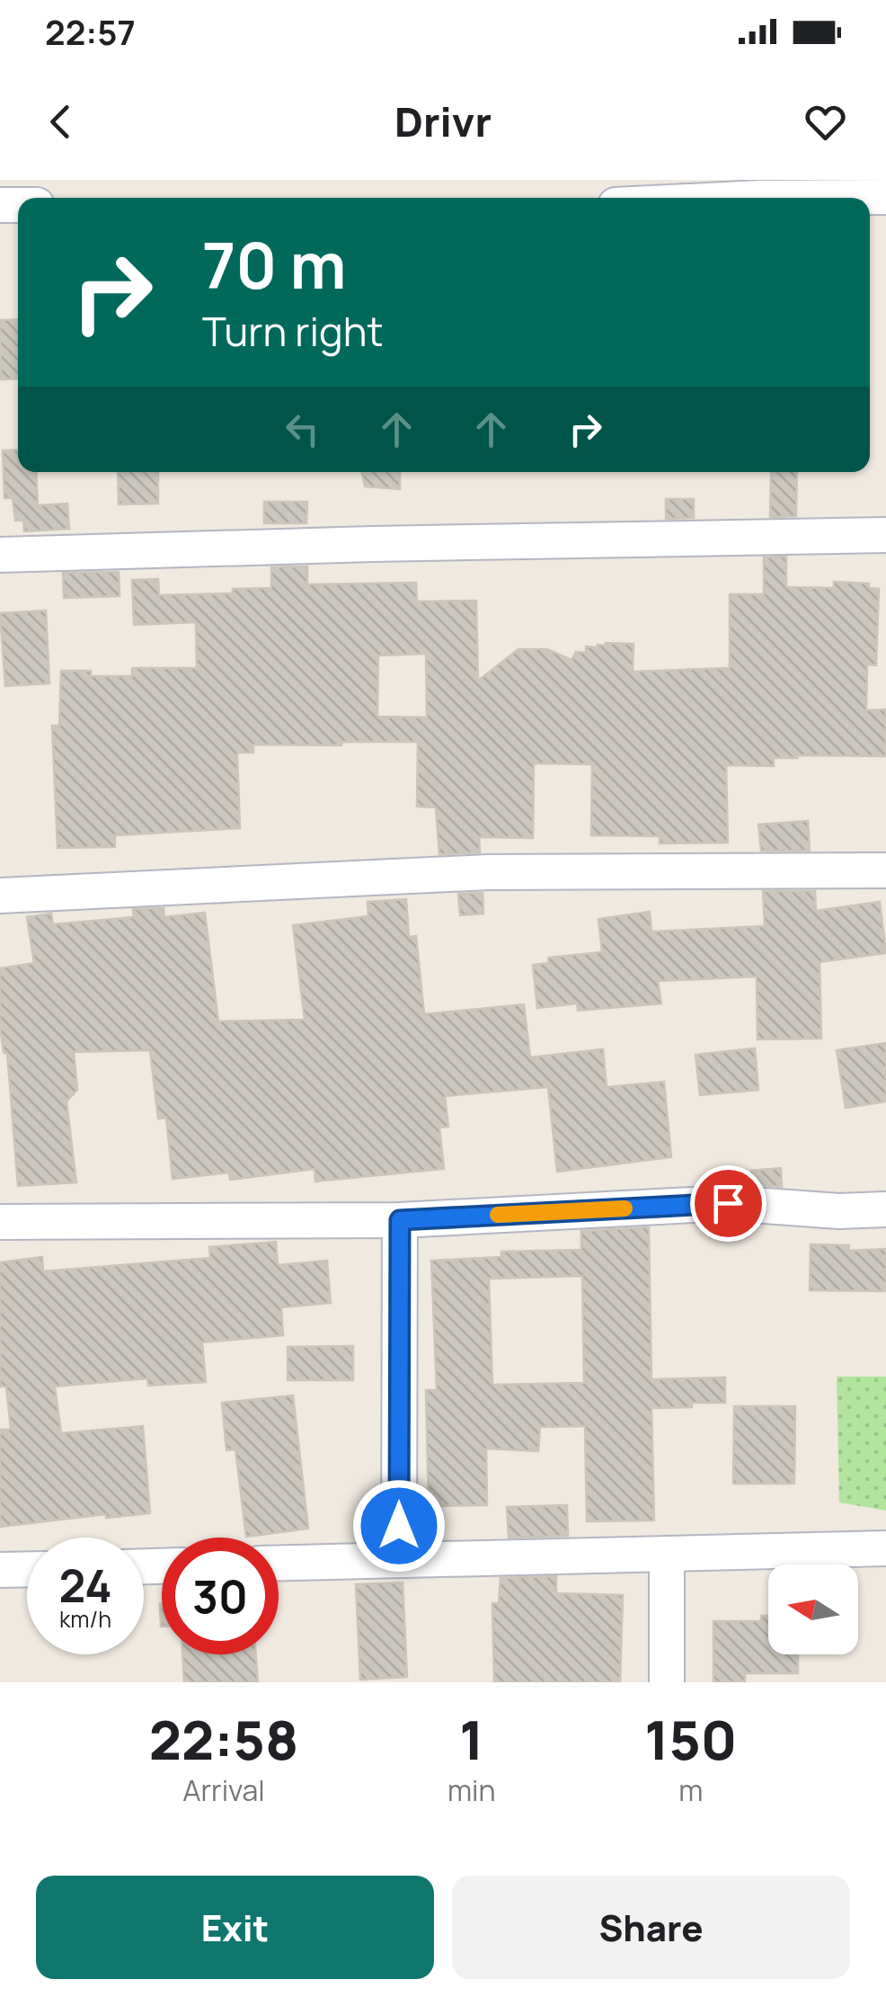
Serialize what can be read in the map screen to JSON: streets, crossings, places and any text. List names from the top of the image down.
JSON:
{
  "north": "left",
  "page": {
    "status": "22:57",
    "header": "Drivr",
    "turn": ["70 m", "Turn right"],
    "speed": "24 km/h",
    "limit": "30",
    "eta": [
      "22:58",
      "Arrival",
      "1",
      "min",
      "150",
      "m"
    ],
    "buttons": ["Exit", "Share"]
  }
}
